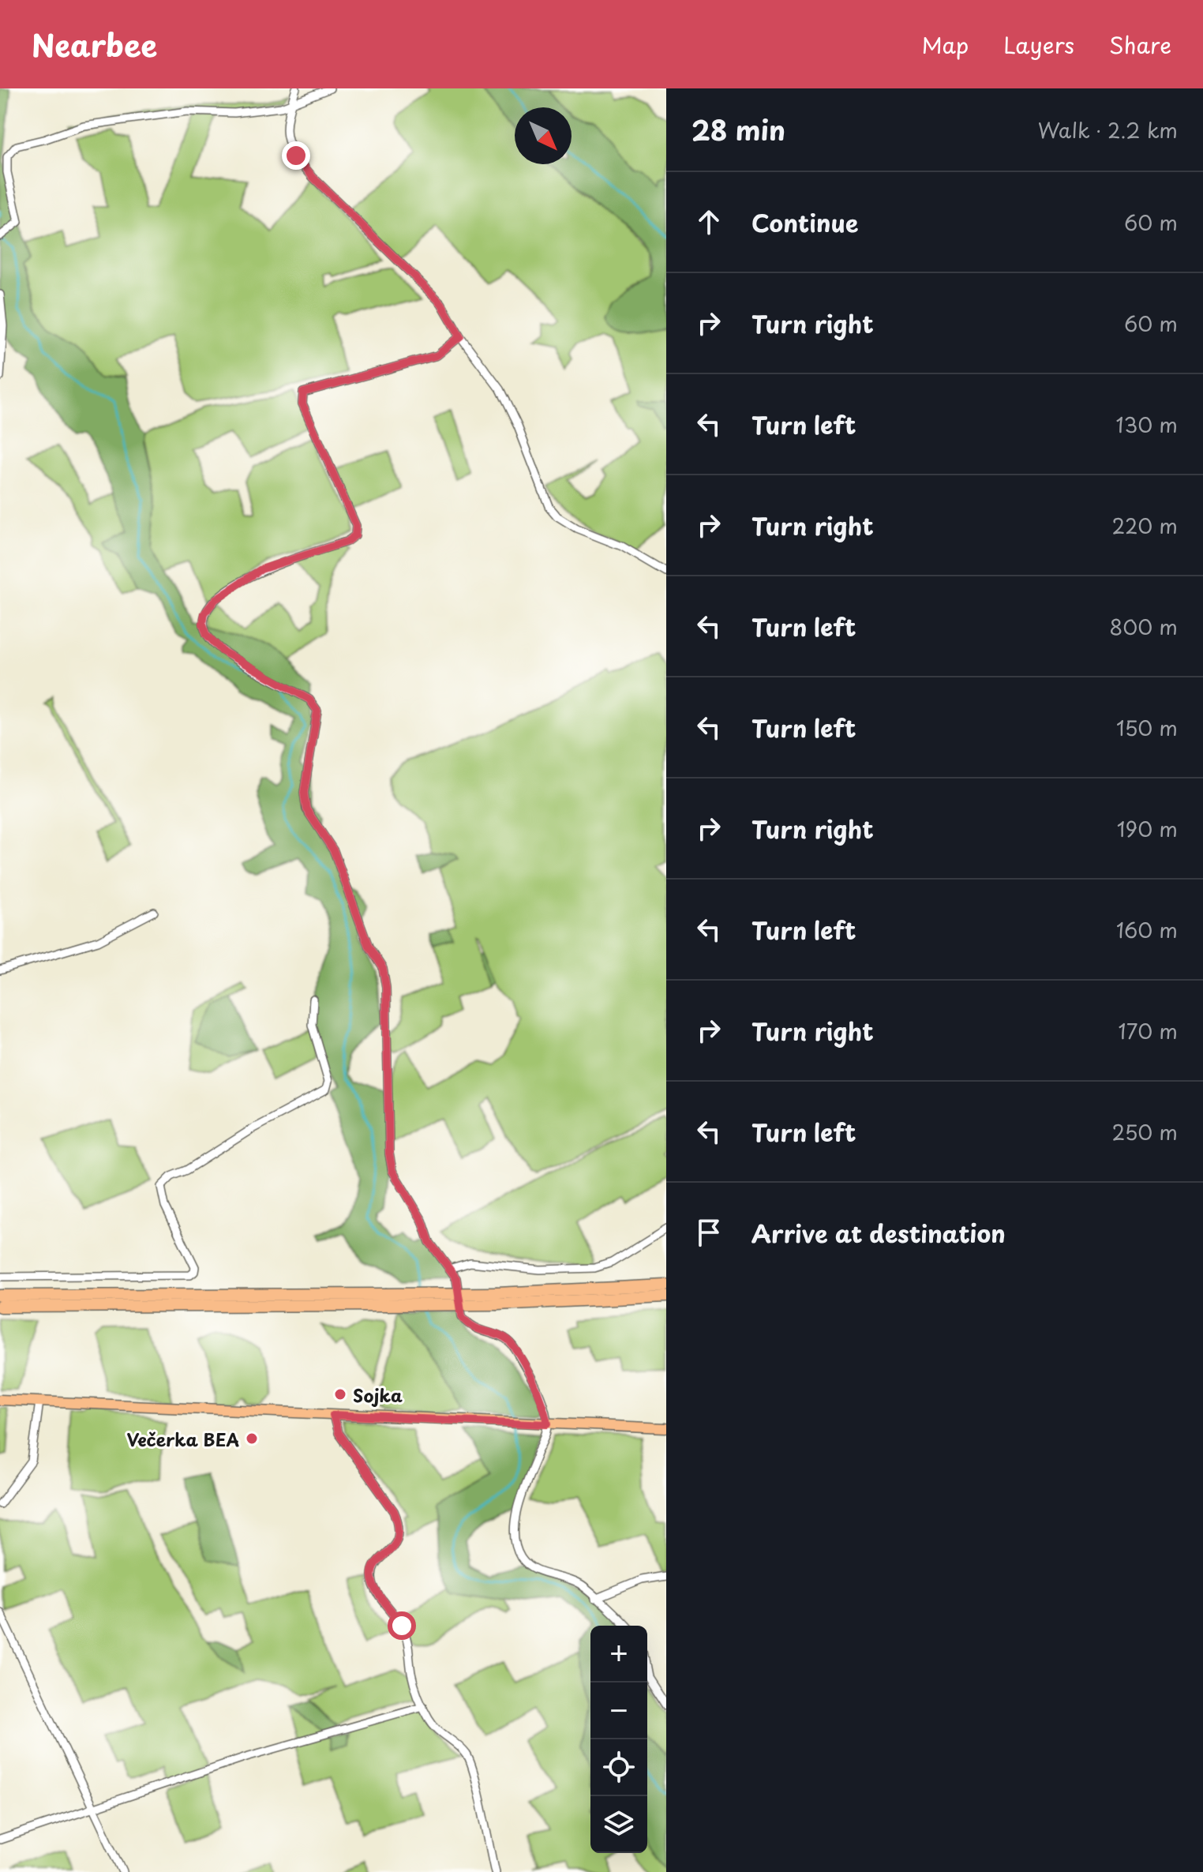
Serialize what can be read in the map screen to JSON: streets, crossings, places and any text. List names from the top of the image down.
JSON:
{
  "places": ["Sojka", "Večerka BEA"],
  "north": "bottom right",
  "page": {
    "header": "Nearbee",
    "nav": ["Map", "Layers", "Share"],
    "heading": ["28 min", "Walk · 2.2 km"],
    "list": [
      ["Continue", "60 m"],
      ["Turn right", "60 m"],
      ["Turn left", "130 m"],
      ["Turn right", "220 m"],
      ["Turn left", "800 m"],
      ["Turn left", "150 m"],
      ["Turn right", "190 m"],
      ["Turn left", "160 m"],
      ["Turn right", "170 m"],
      ["Turn left", "250 m"],
      "Arrive at destination"
    ],
    "map_buttons": ["+", "−"]
  }
}
